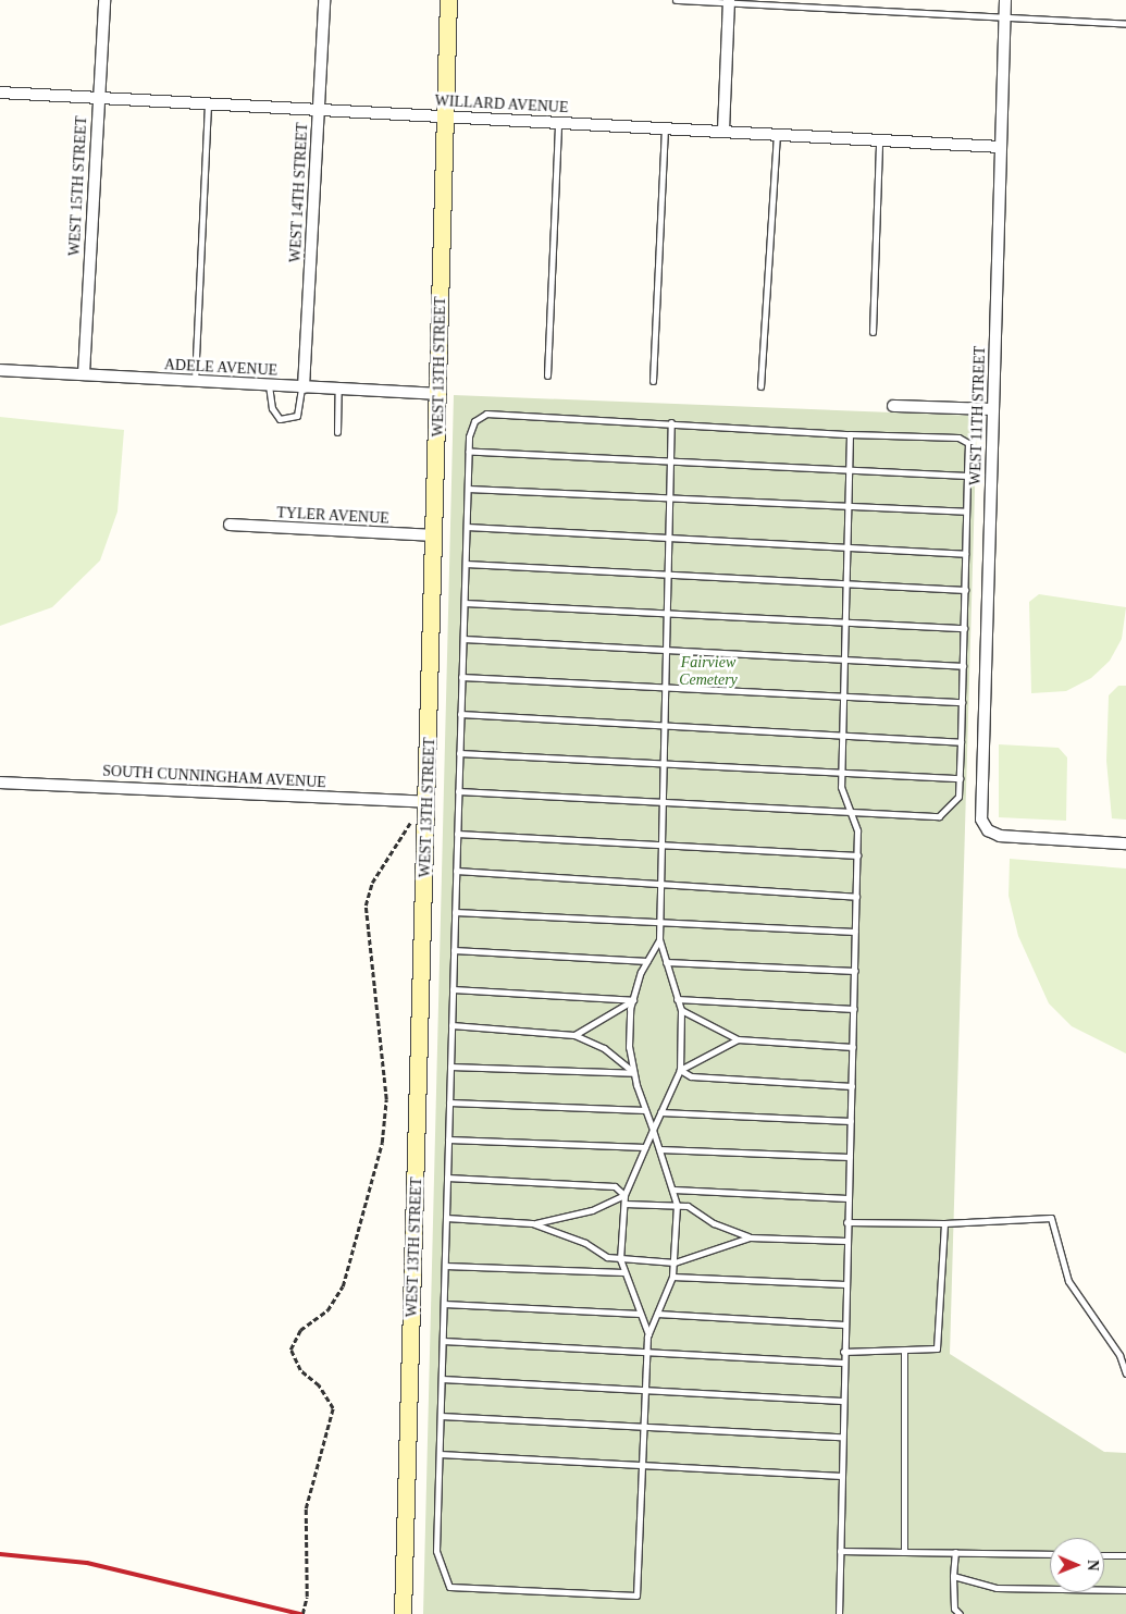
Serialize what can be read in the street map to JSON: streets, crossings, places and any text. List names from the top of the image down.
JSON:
{
  "streets": {
    "street": [
      "WILLARD AVENUE",
      "WEST 15TH STREET",
      "WEST 14TH STREET",
      "WEST 13TH STREET",
      "ADELE AVENUE",
      "WEST 11TH STREET",
      "TYLER AVENUE",
      "SOUTH CUNNINGHAM AVENUE"
    ]
  },
  "crossings": [
    ["WILLARD AVENUE", "WEST 15TH STREET"],
    ["WILLARD AVENUE", "WEST 14TH STREET"],
    ["WILLARD AVENUE", "WEST 13TH STREET"],
    ["WILLARD AVENUE", "WEST 11TH STREET"],
    ["WEST 15TH STREET", "ADELE AVENUE"],
    ["WEST 14TH STREET", "ADELE AVENUE"],
    ["WEST 13TH STREET", "ADELE AVENUE"],
    ["WEST 13TH STREET", "TYLER AVENUE"],
    ["WEST 13TH STREET", "SOUTH CUNNINGHAM AVENUE"]
  ],
  "parks": ["Fairview Cemetery"],
  "north": "right"
}
